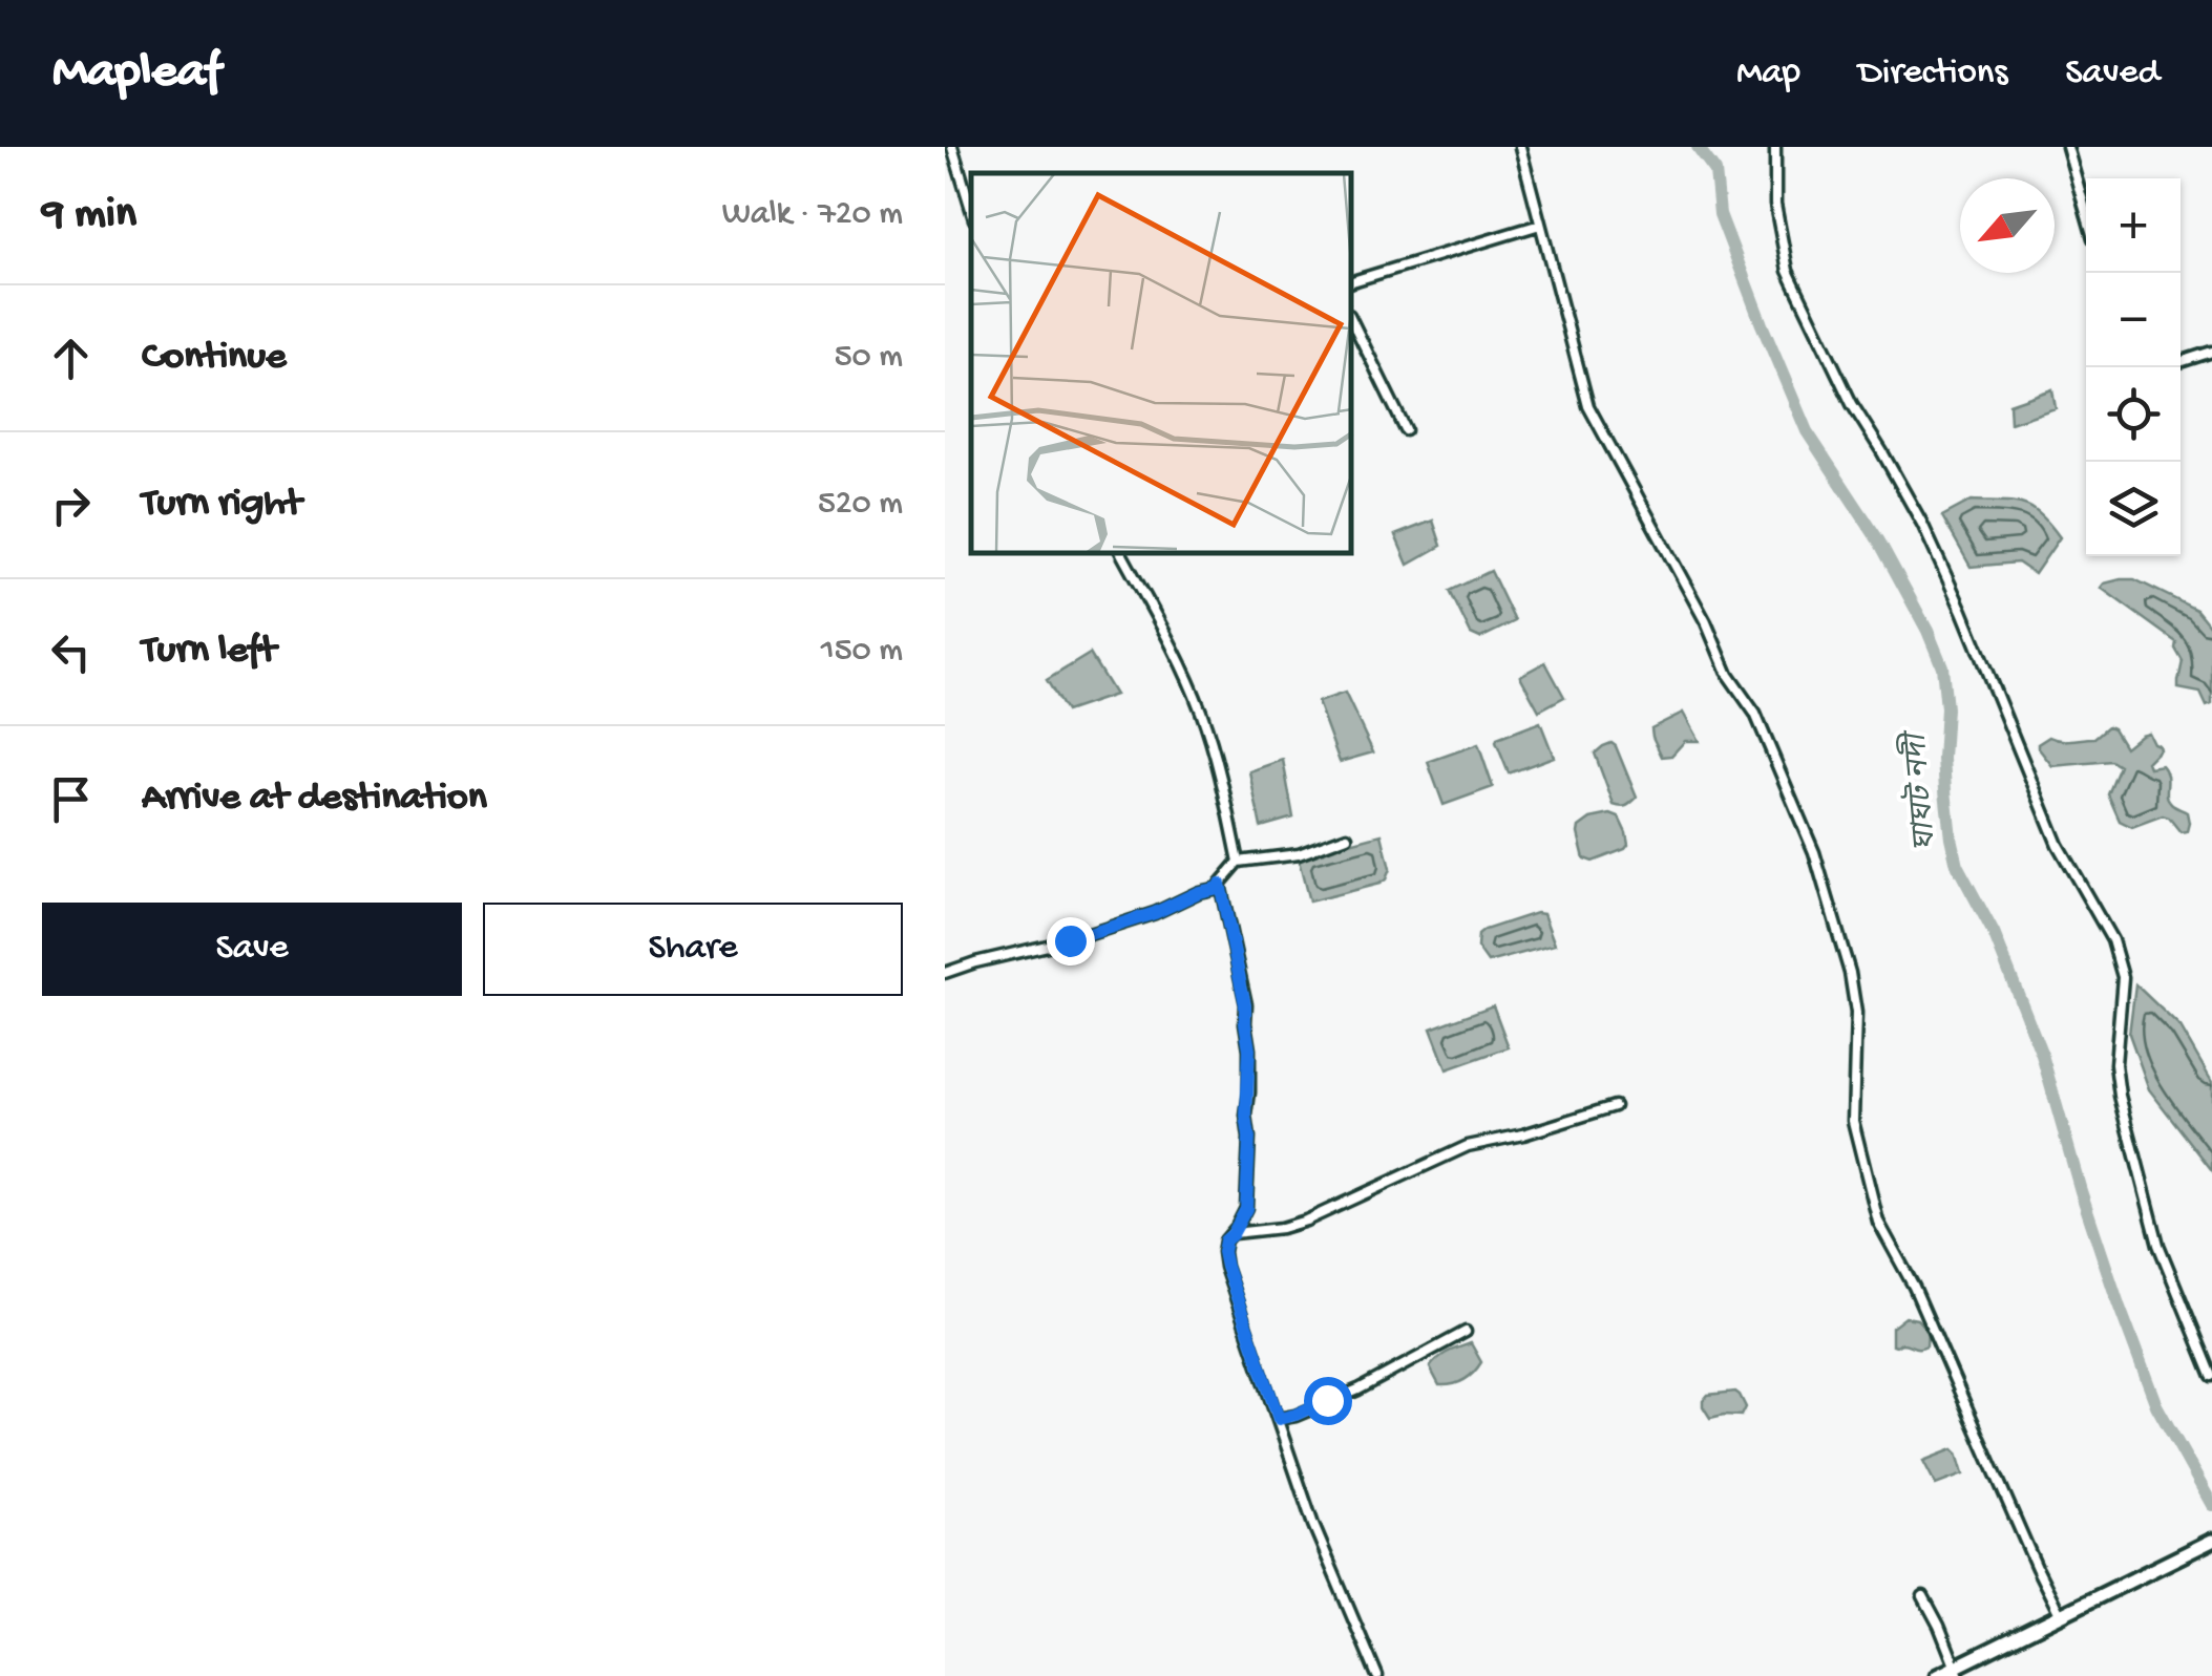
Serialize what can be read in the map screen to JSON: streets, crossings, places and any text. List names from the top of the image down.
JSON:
{
  "water": ["ঘাঘট নদী"],
  "north": "bottom left",
  "page": {
    "header": "Mapleaf",
    "nav": ["Map", "Directions", "Saved"],
    "heading": ["9 min", "Walk · 720 m"],
    "map_buttons": ["+", "−"],
    "list": [
      ["Continue", "50 m"],
      ["Turn right", "520 m"],
      ["Turn left", "150 m"],
      "Arrive at destination"
    ],
    "buttons": ["Save", "Share"]
  }
}
